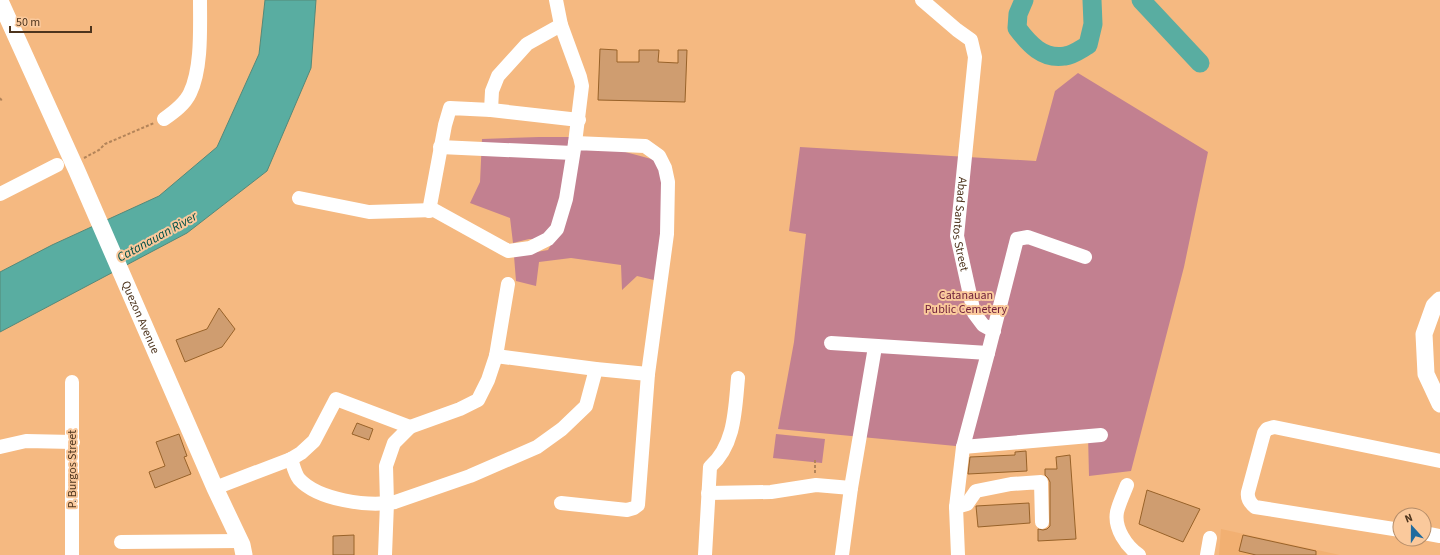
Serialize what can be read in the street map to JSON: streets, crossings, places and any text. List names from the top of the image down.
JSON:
{
  "streets": {
    "main road": ["Quezon Avenue"],
    "street": ["Abad Santos Street", "P. Burgos Street"]
  },
  "water": ["Catanauan River"],
  "parks": ["Catanauan Public Cemetery"],
  "scale_bar": "50 m",
  "north": "top"
}
